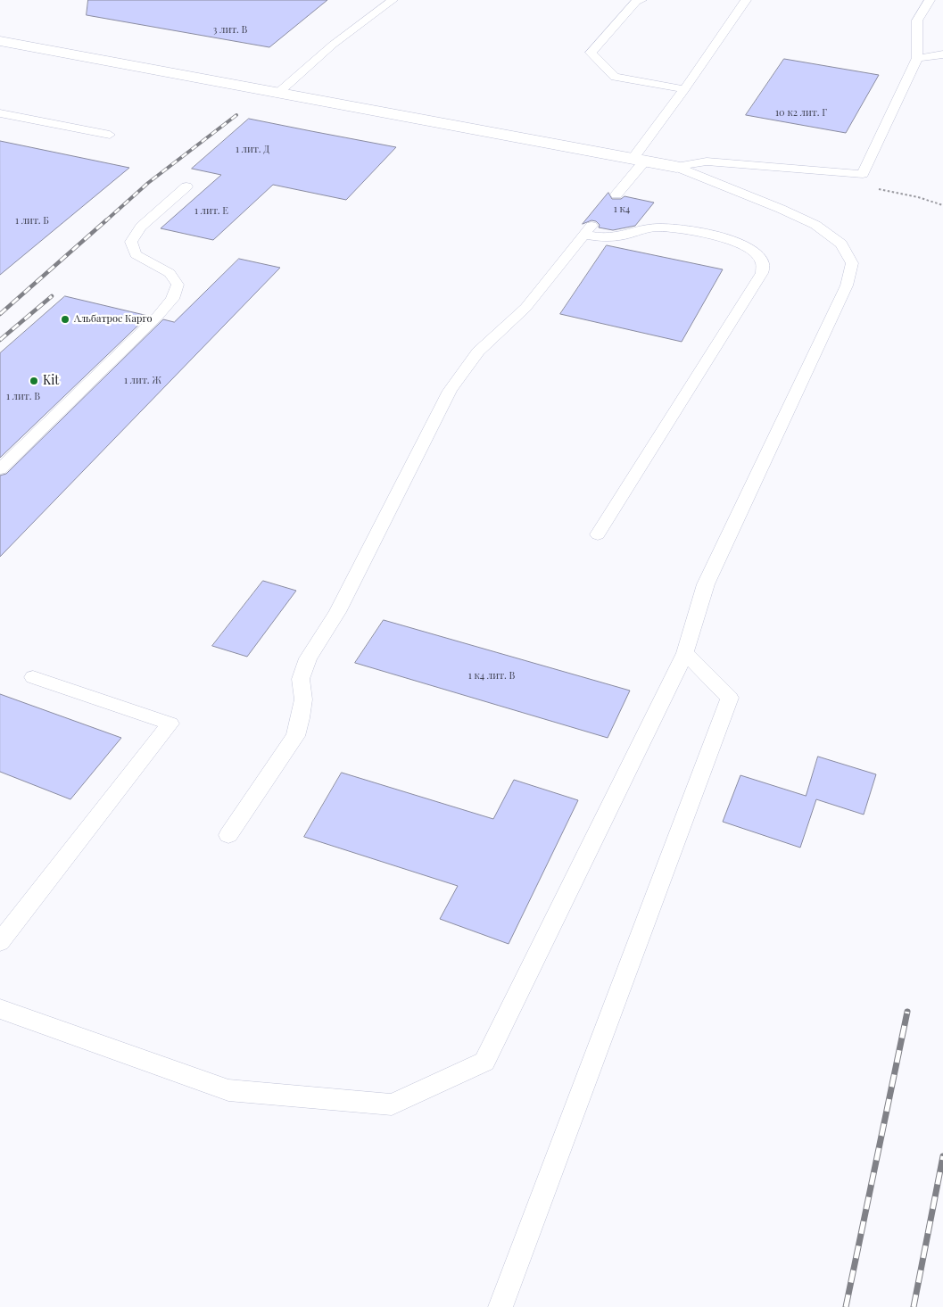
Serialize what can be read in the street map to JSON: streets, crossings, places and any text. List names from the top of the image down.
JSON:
{
  "places": ["Альбатрос Карго", "Kit"],
  "house_numbers": [
    "3 лит. В",
    "10 к2 лит. Г",
    "1 лит. Д",
    "1 к4",
    "1 лит. Е",
    "1 лит. Б",
    "1 лит. Ж",
    "1 лит. В",
    "1 к4 лит. В"
  ]
}
